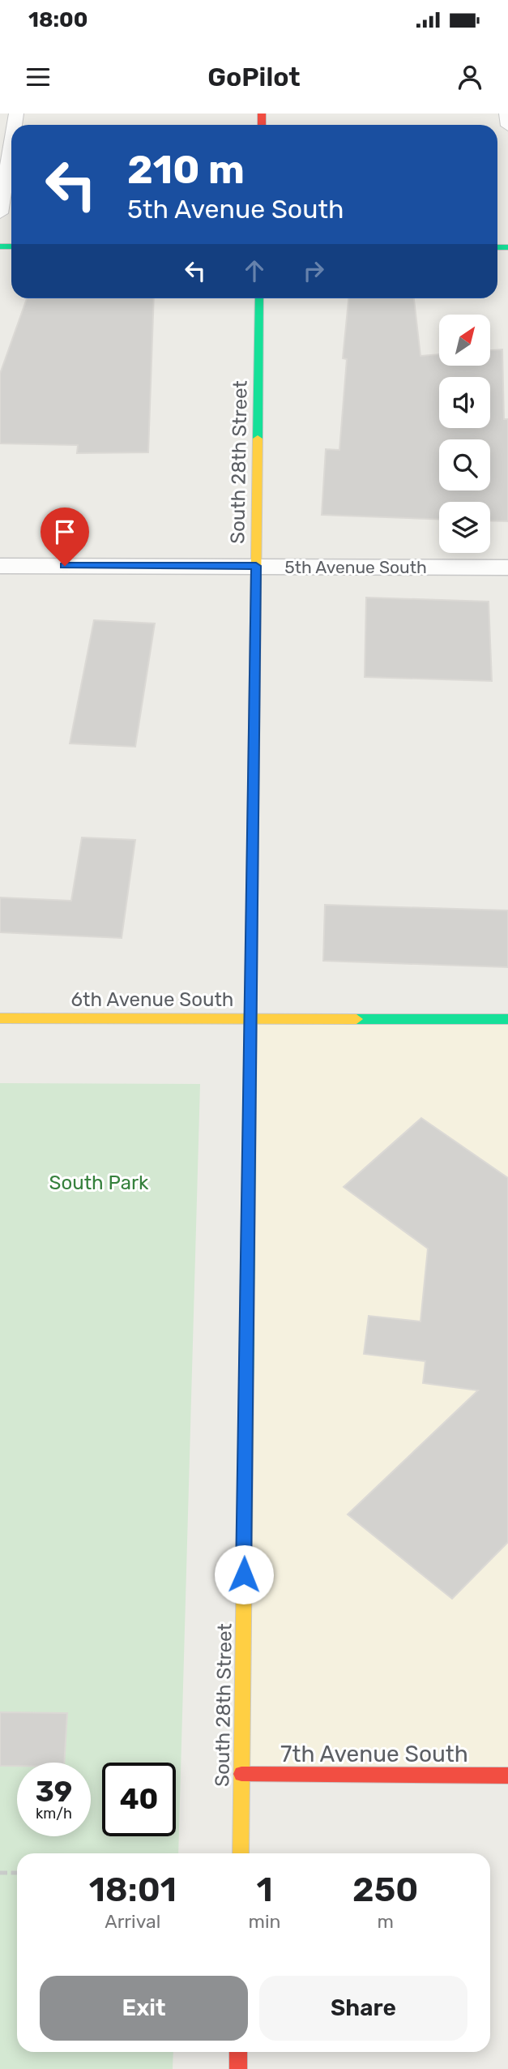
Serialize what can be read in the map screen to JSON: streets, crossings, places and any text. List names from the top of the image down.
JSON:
{
  "streets": {
    "street": [
      "South 28th Street",
      "5th Avenue South",
      "6th Avenue South",
      "7th Avenue South"
    ]
  },
  "crossings": [
    ["South 28th Street", "5th Avenue South"],
    ["South 28th Street", "6th Avenue South"],
    ["South 28th Street", "7th Avenue South"]
  ],
  "parks": ["South Park"],
  "north": "top right",
  "page": {
    "status": "18:00",
    "header": "GoPilot",
    "turn": ["210 m", "5th Avenue South"],
    "speed": "39 km/h",
    "limit": "40",
    "eta": [
      "18:01",
      "Arrival",
      "1",
      "min",
      "250",
      "m"
    ],
    "buttons": ["Exit", "Share"]
  }
}
